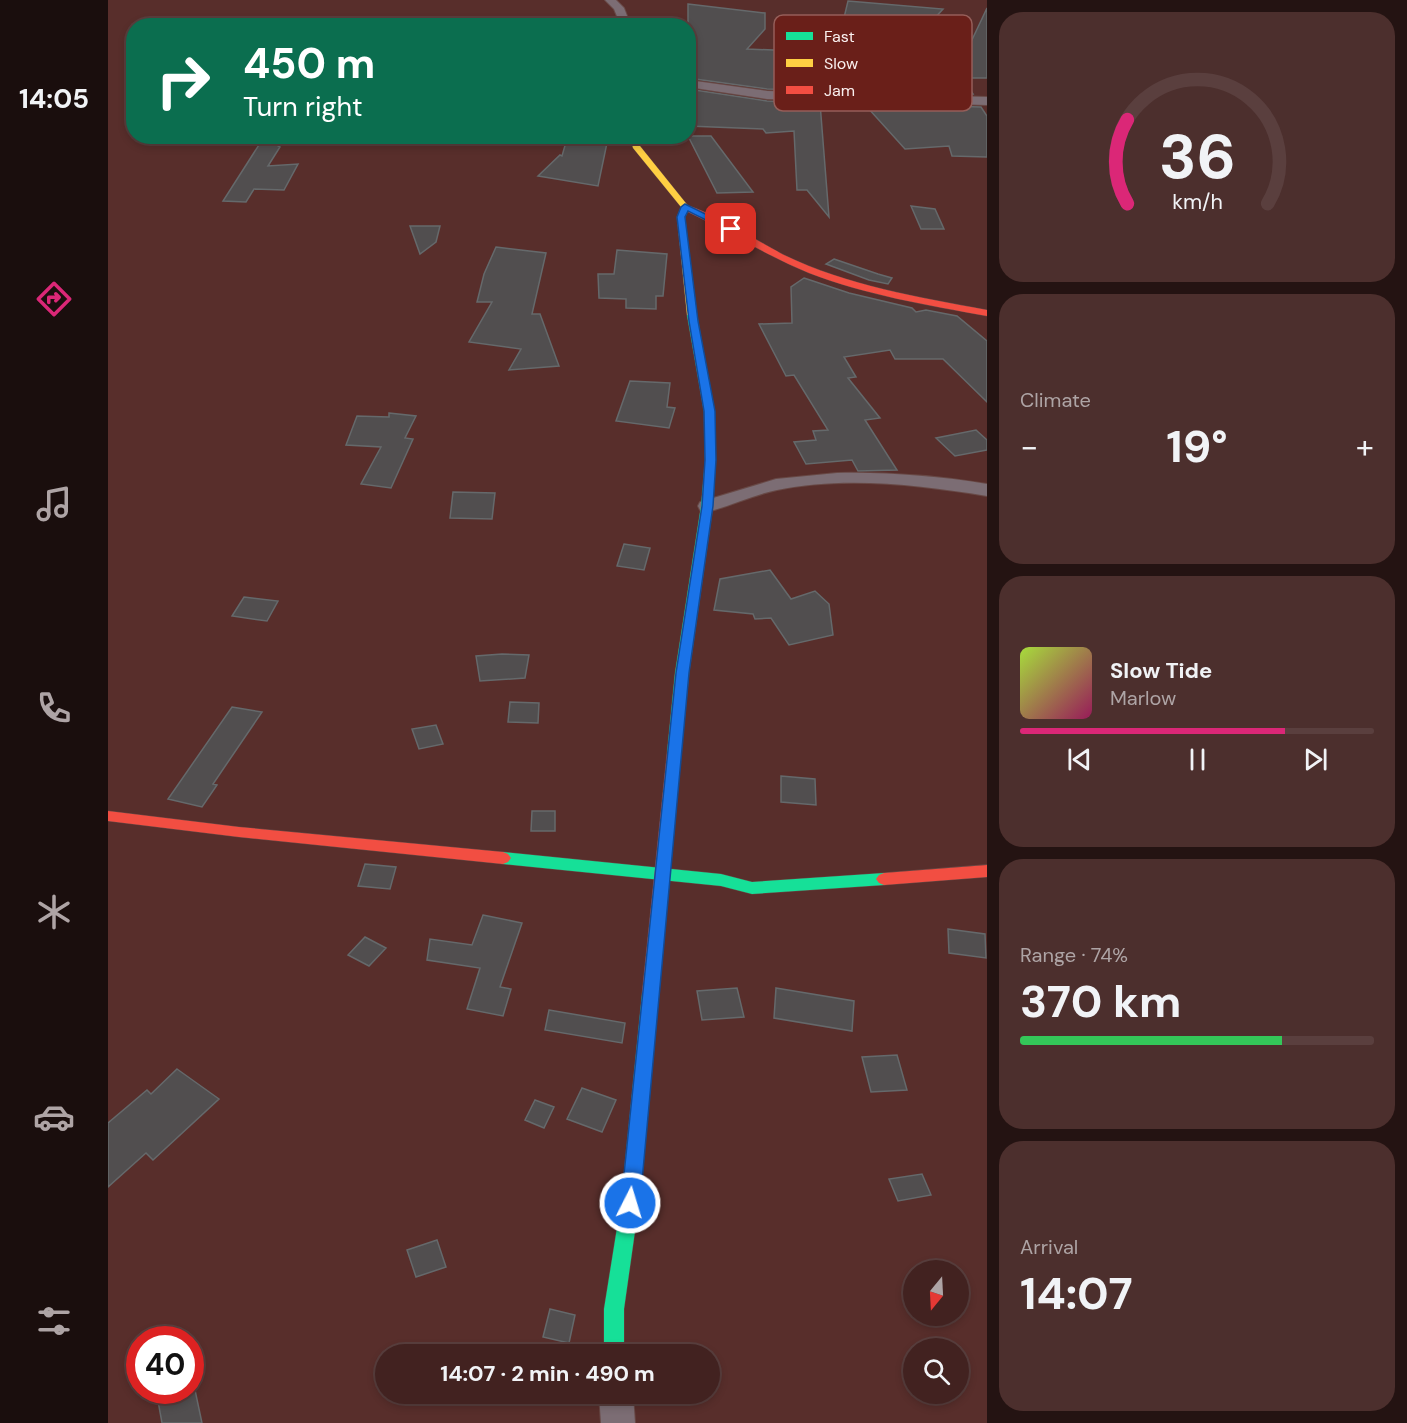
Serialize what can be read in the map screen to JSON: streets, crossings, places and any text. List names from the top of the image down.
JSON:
{
  "legend": ["Fast", "Slow", "Jam"],
  "north": "bottom",
  "page": {
    "tabs": "14:05",
    "turn": ["450 m", "Turn right"],
    "tile": [
      "Climate",
      ["Range · 74%", "370 km"],
      ["Arrival", "14:07"]
    ],
    "heat": ["−", "19°", "+"],
    "song": ["Slow Tide", "Marlow"],
    "limit": "40",
    "trip": "14:07 · 2 min · 490 m",
    "gauge": ["36", "km/h"]
  }
}
